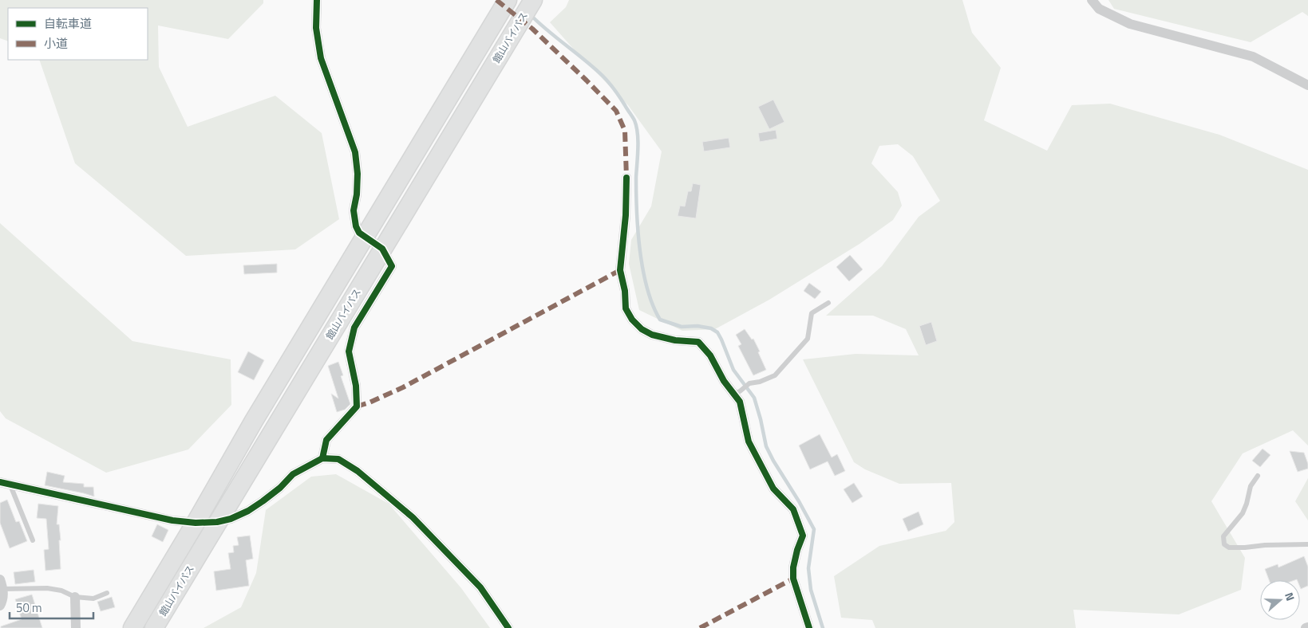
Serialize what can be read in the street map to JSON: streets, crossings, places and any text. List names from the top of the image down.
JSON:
{
  "streets": {
    "highway": ["館山バイパス"]
  },
  "legend": ["自転車道", "小道"],
  "scale_bar": "50 m",
  "north": "right"
}
